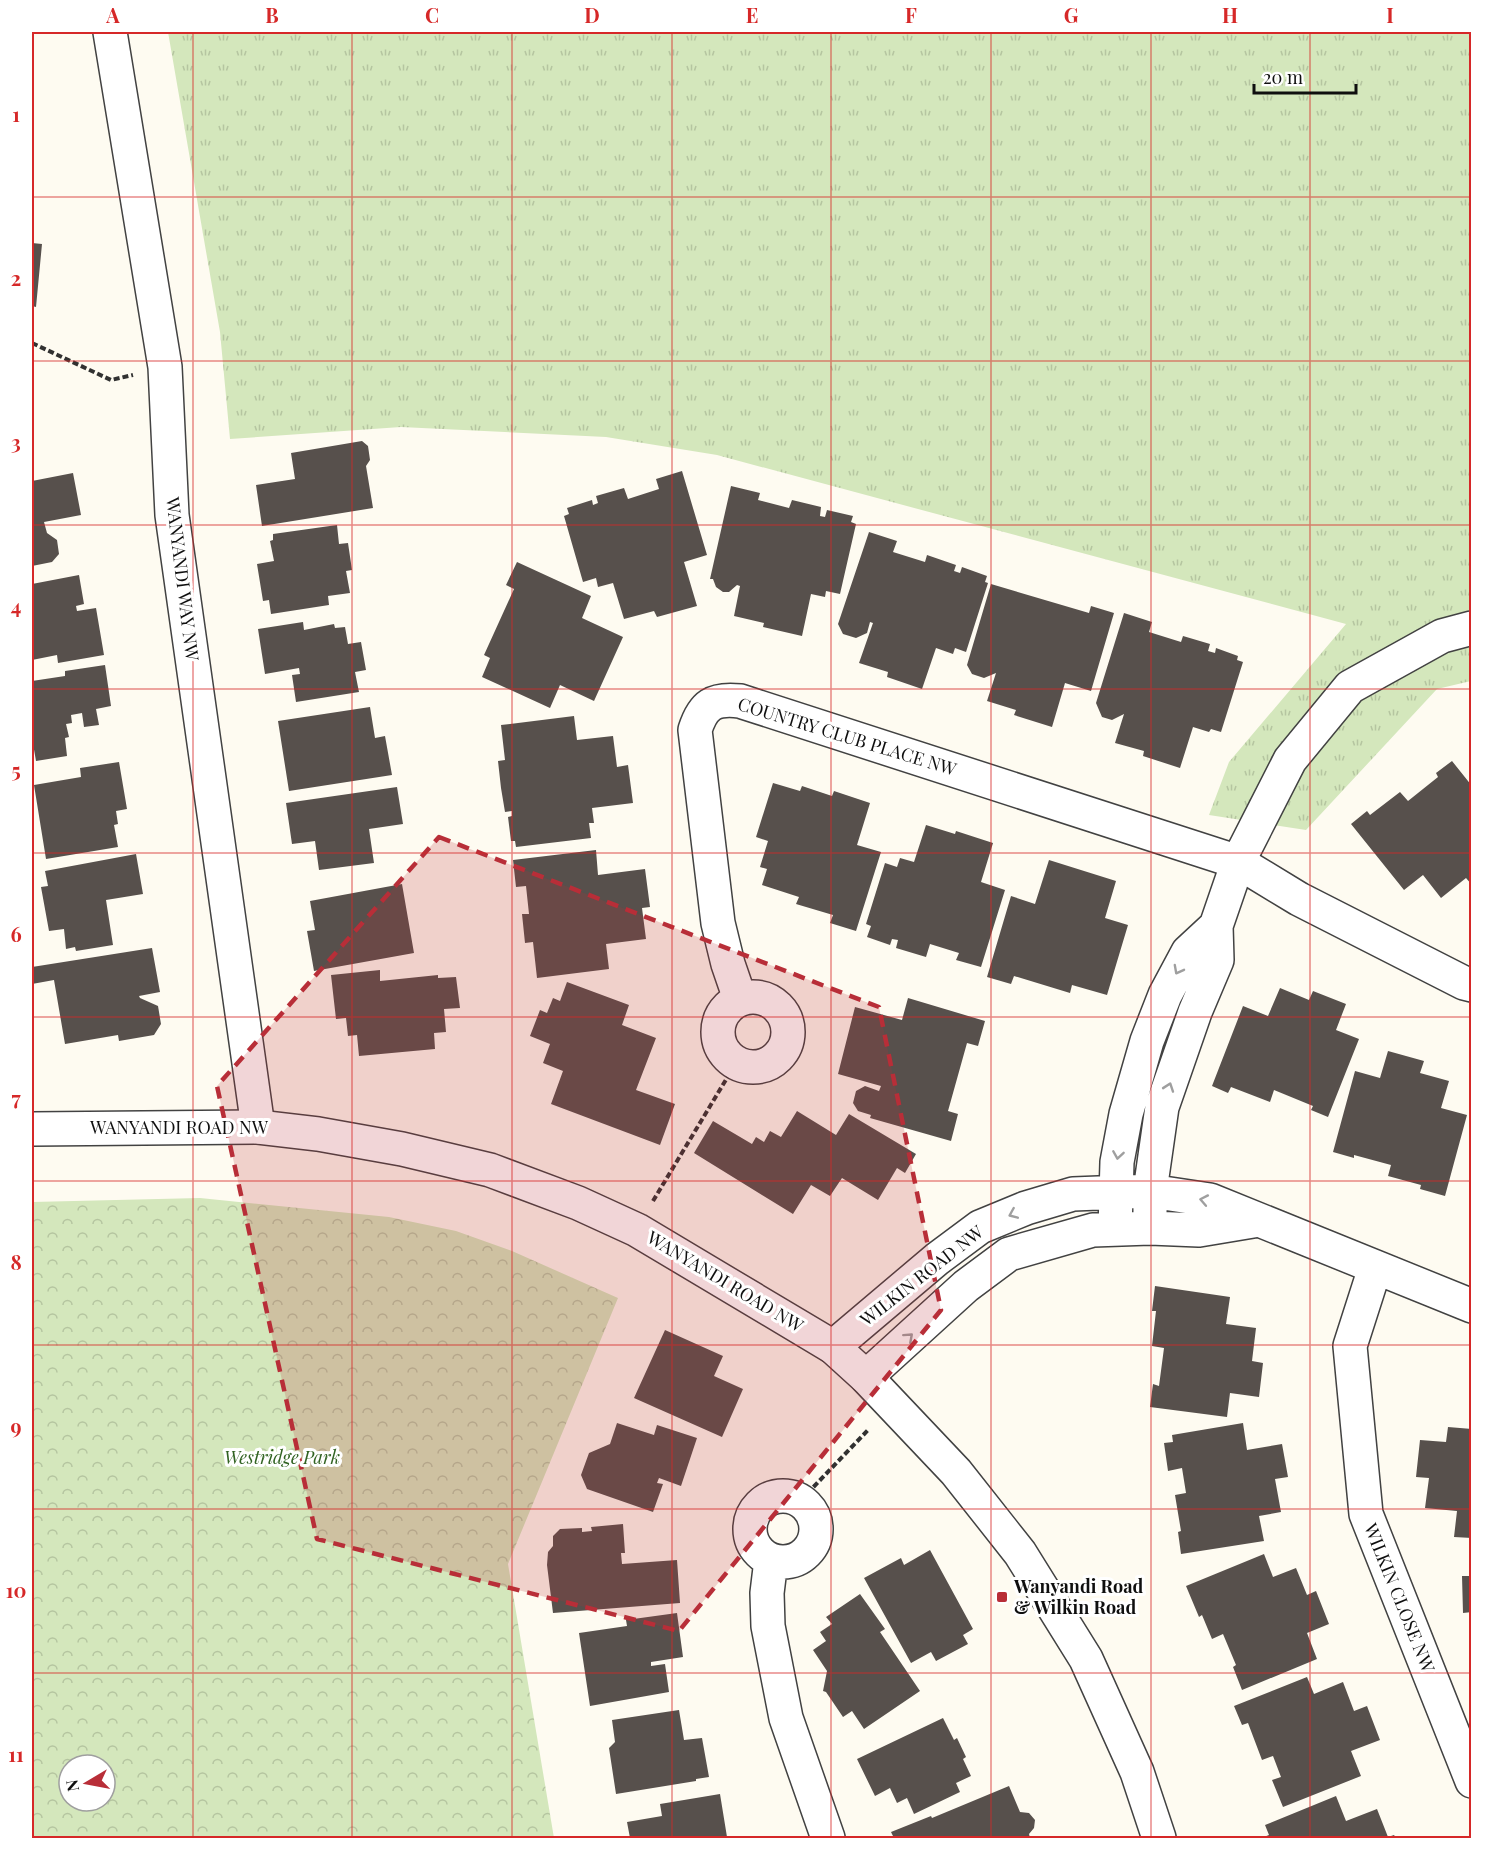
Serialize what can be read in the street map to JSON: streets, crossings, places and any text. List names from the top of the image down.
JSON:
{
  "streets": {
    "street": [
      "WANYANDI WAY NW",
      "COUNTRY CLUB PLACE NW",
      "WANYANDI ROAD NW",
      "WILKIN ROAD NW",
      "WILKIN CLOSE NW"
    ]
  },
  "crossings": [
    ["WANYANDI WAY NW", "WANYANDI ROAD NW"],
    ["WANYANDI ROAD NW", "WILKIN ROAD NW"],
    ["WILKIN ROAD NW", "WILKIN CLOSE NW"]
  ],
  "parks": ["Westridge Park"],
  "places": {
    "transit": ["Wanyandi Road & Wilkin Road"]
  },
  "scale_bar": "20 m",
  "north": "left",
  "grid": {
    "columns": [
      "A",
      "B",
      "C",
      "D",
      "E",
      "F",
      "G",
      "H",
      "I"
    ],
    "rows": [
      "1",
      "2",
      "3",
      "4",
      "5",
      "6",
      "7",
      "8",
      "9",
      "10",
      "11"
    ]
  }
}
